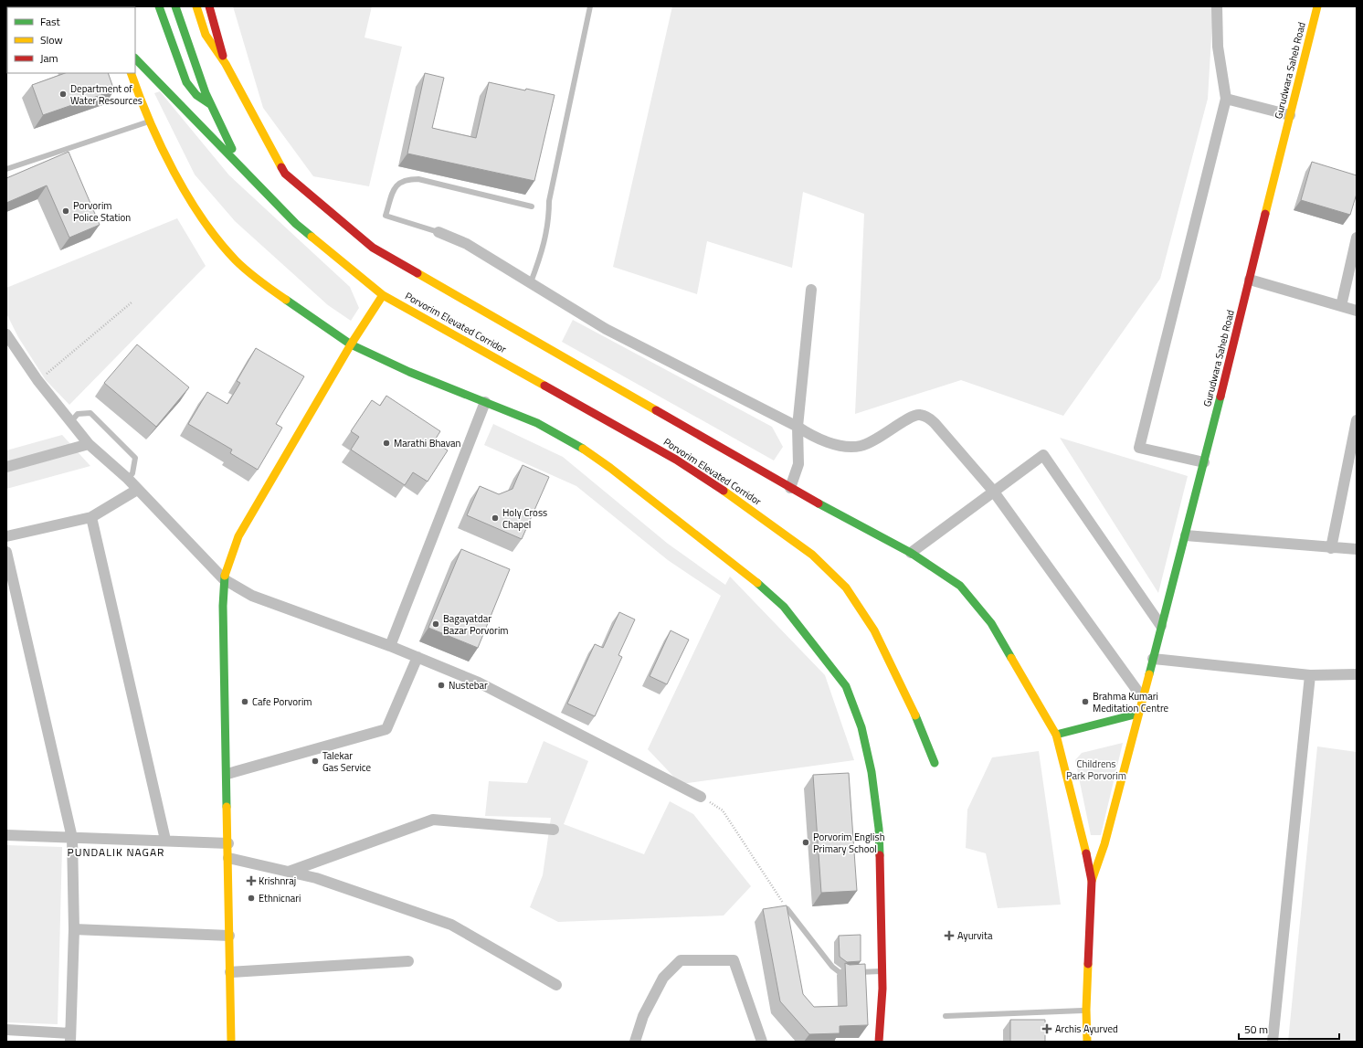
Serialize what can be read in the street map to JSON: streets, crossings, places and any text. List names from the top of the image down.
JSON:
{
  "streets": {
    "main road": ["Gurudwara Saheb Road", "Porvorim Elevated Corridor"]
  },
  "districts": ["PUNDALIK NAGAR"],
  "parks": ["Childrens Park Porvorim"],
  "places": {
    "other": [
      "Department of Water Resources",
      "Porvorim Police Station",
      "Marathi Bhavan",
      "Holy Cross Chapel",
      "Bagayatdar Bazar Porvorim",
      "Nustebar",
      "Cafe Porvorim",
      "Brahma Kumari Meditation Centre",
      "Talekar Gas Service",
      "Porvorim English Primary School",
      "Ethnicnari"
    ],
    "health": ["Krishnraj", "Ayurvita", "Archis Ayurved"]
  },
  "legend": ["Fast", "Slow", "Jam"],
  "scale_bar": "50 m"
}
